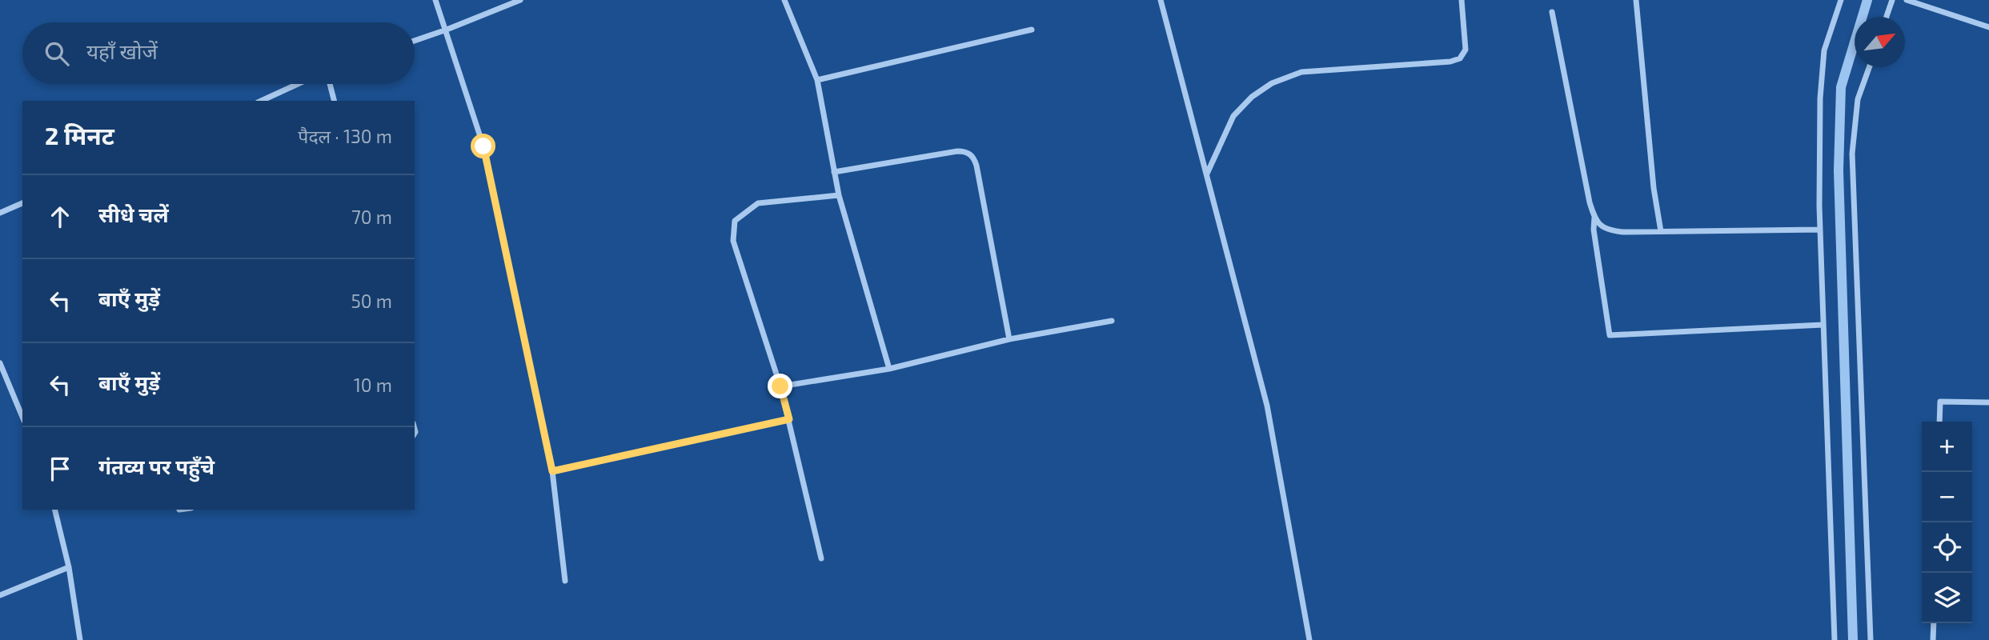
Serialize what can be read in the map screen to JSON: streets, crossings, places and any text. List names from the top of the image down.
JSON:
{
  "north": "top right",
  "page": {
    "search": "यहाँ खोजें",
    "heading": ["2 मिनट", "पैदल · 130 m"],
    "list": [
      ["सीधे चलें", "70 m"],
      ["बाएँ मुड़ें", "50 m"],
      ["बाएँ मुड़ें", "10 m"],
      "गंतव्य पर पहुँचे"
    ],
    "map_buttons": ["+", "−"]
  }
}
